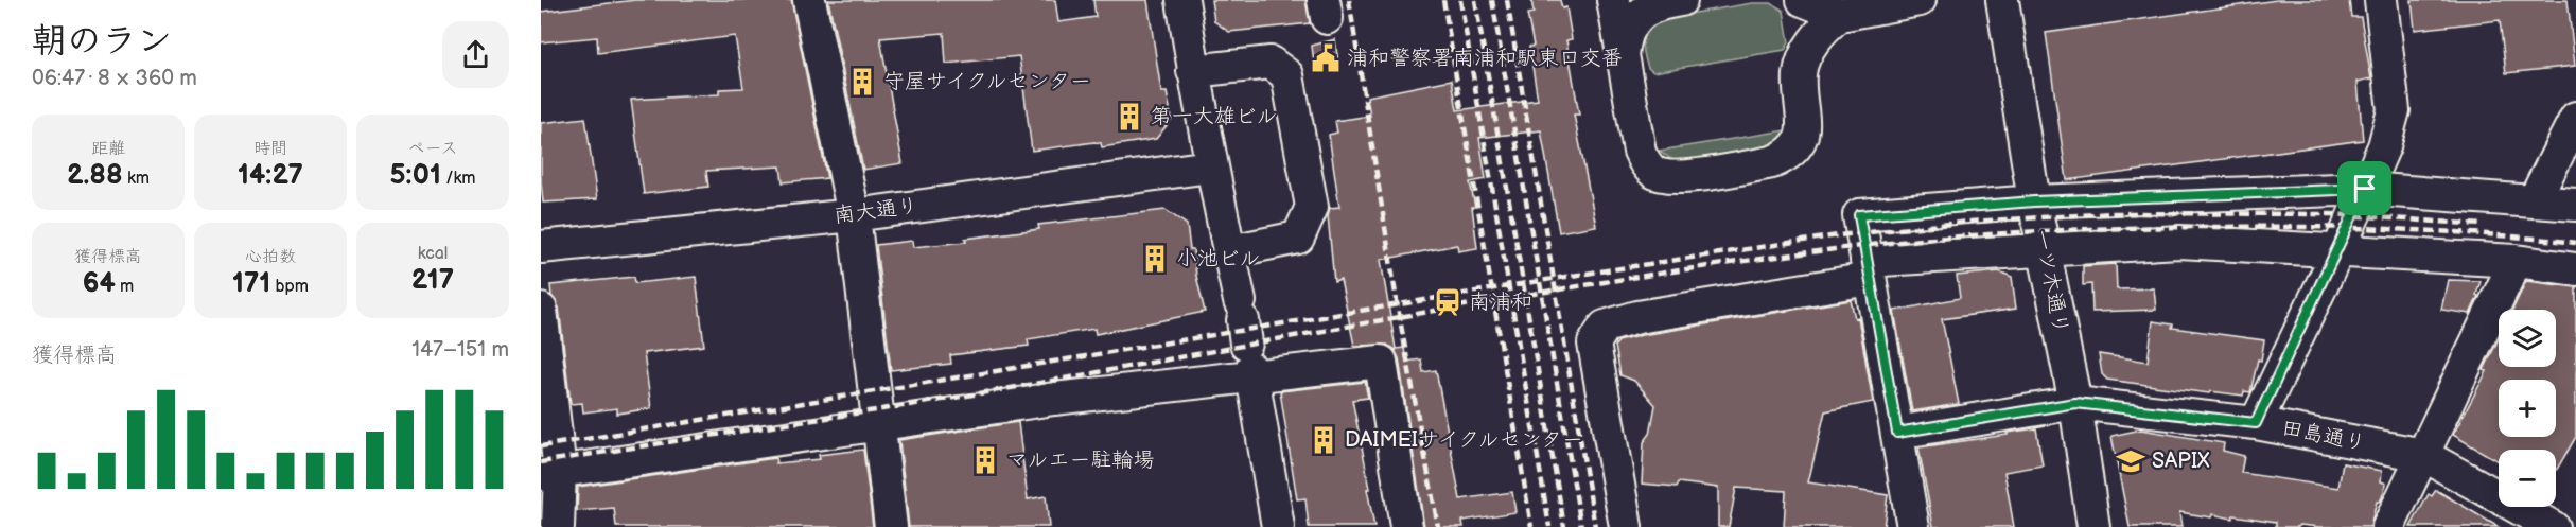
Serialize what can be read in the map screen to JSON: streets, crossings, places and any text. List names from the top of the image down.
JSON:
{
  "streets": {
    "street": ["南大通り", "一ツ木通り", "田島通り"]
  },
  "crossings": [
    ["一ツ木通り", "田島通り"]
  ],
  "places": {
    "public building": ["浦和警察署南浦和駅東口交番"],
    "building": [
      "守屋サイクルセンター",
      "第一大雄ビル",
      "小池ビル",
      "DAIMEIサイクルセンター",
      "マルエー駐輪場"
    ],
    "station": ["南浦和"],
    "school or university": ["SAPIX"]
  },
  "page": {
    "heading": ["朝のラン", "06:47 · 8 × 360 m"],
    "stats": [
      ["距離", "2.88 km"],
      ["時間", "14:27"],
      ["ペース", "5:01 /km"],
      ["獲得標高", "64 m"],
      ["心拍数", "171 bpm"],
      ["kcal", "217"]
    ],
    "map_buttons": ["+", "−"],
    "chart": ["獲得標高", "147–151 m"]
  }
}
